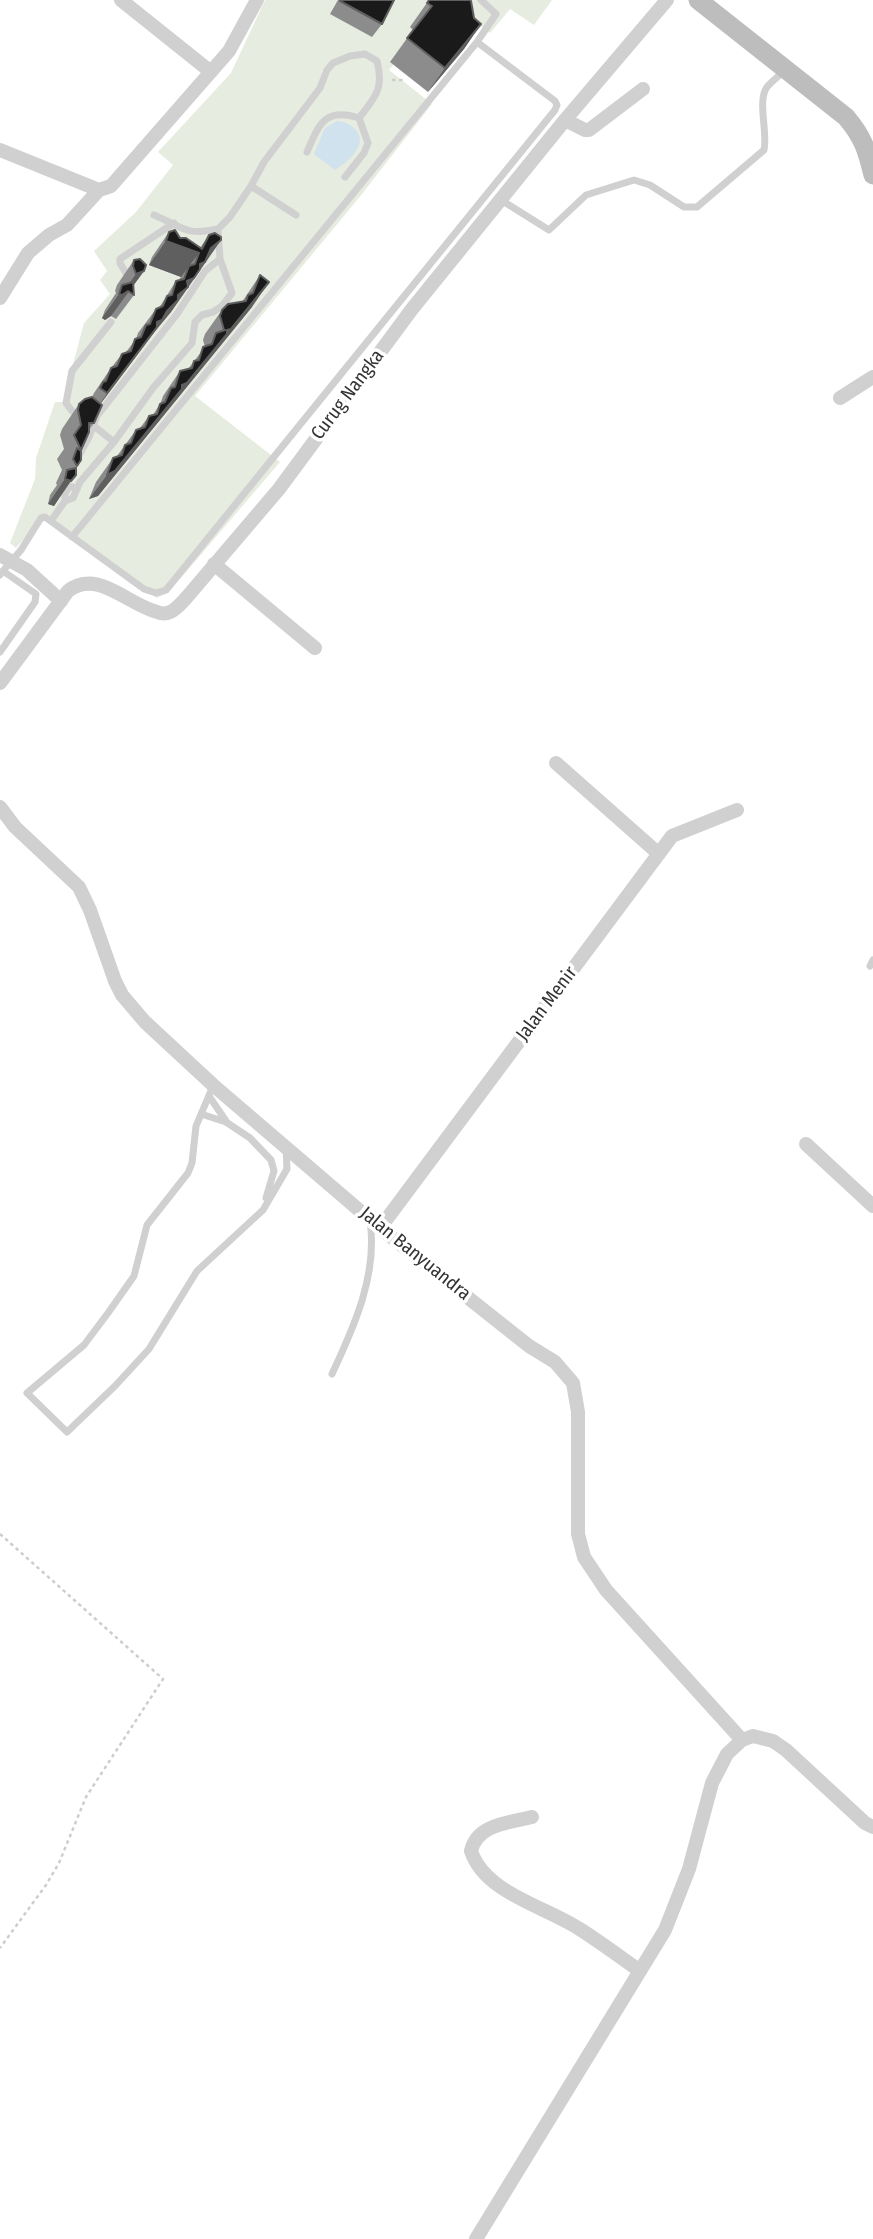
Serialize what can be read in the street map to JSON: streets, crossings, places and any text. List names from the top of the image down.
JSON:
{
  "streets": {
    "street": ["Curug Nangka", "Jalan Menir", "Jalan Banyuandra"]
  },
  "crossings": [
    ["Jalan Menir", "Jalan Banyuandra"]
  ]
}
